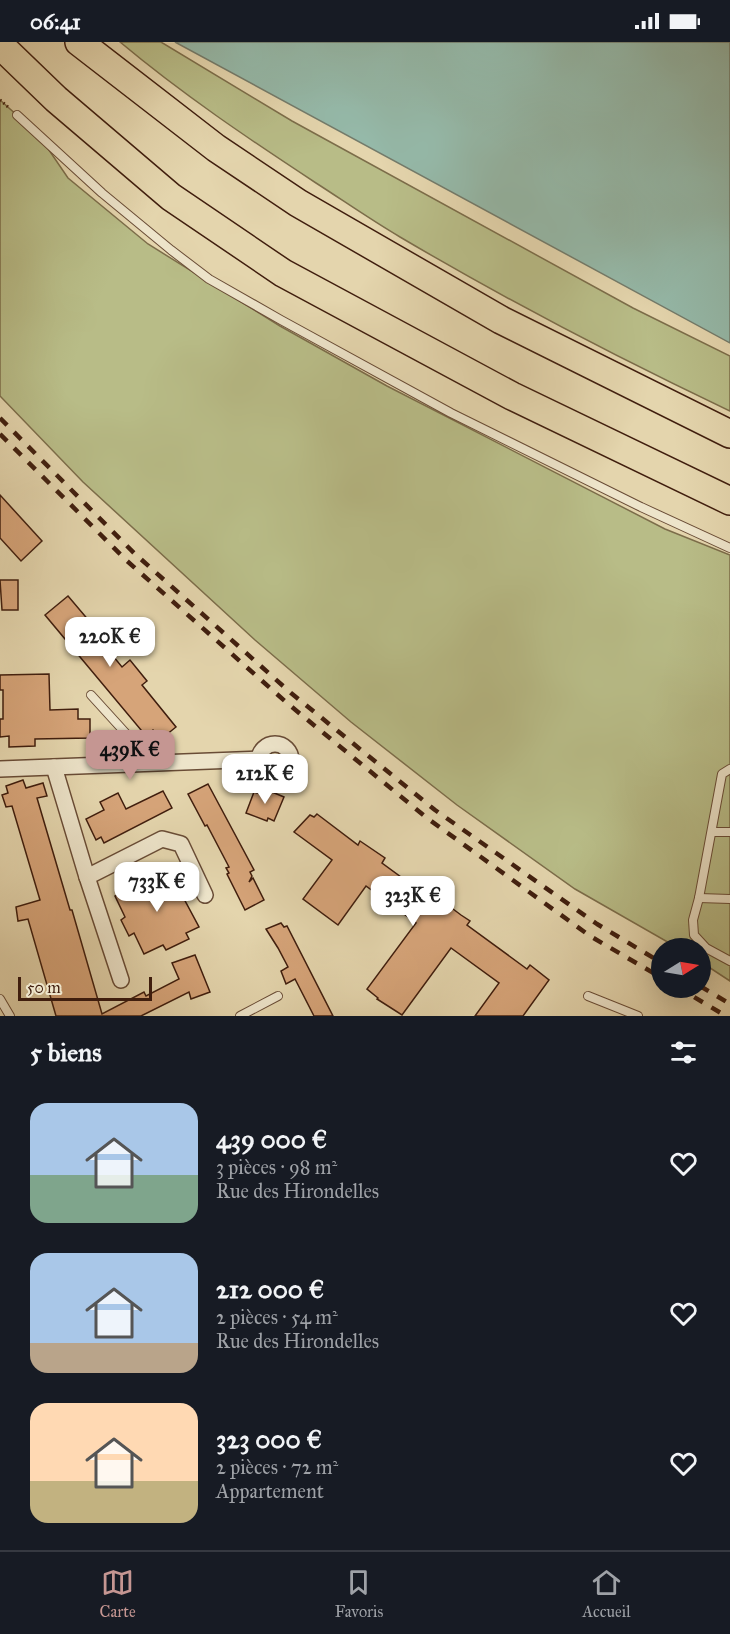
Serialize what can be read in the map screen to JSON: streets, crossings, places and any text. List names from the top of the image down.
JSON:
{
  "scale_bar": "50 m",
  "north": "right",
  "page": {
    "status": "06:41",
    "price": [
      "220K €",
      "439K €",
      "212K €",
      "733K €",
      "323K €"
    ],
    "scale": "50 m",
    "heading": "5 biens",
    "list": [
      {
        "name": "439 000 €",
        "note": "3 pièces · 98 m² · Rue des Hirondelles"
      },
      {
        "name": "212 000 €",
        "note": "2 pièces · 54 m² · Rue des Hirondelles"
      },
      {
        "name": "323 000 €",
        "note": "2 pièces · 72 m² · Appartement"
      }
    ],
    "tabs": ["Carte", "Favoris", "Accueil"]
  }
}
